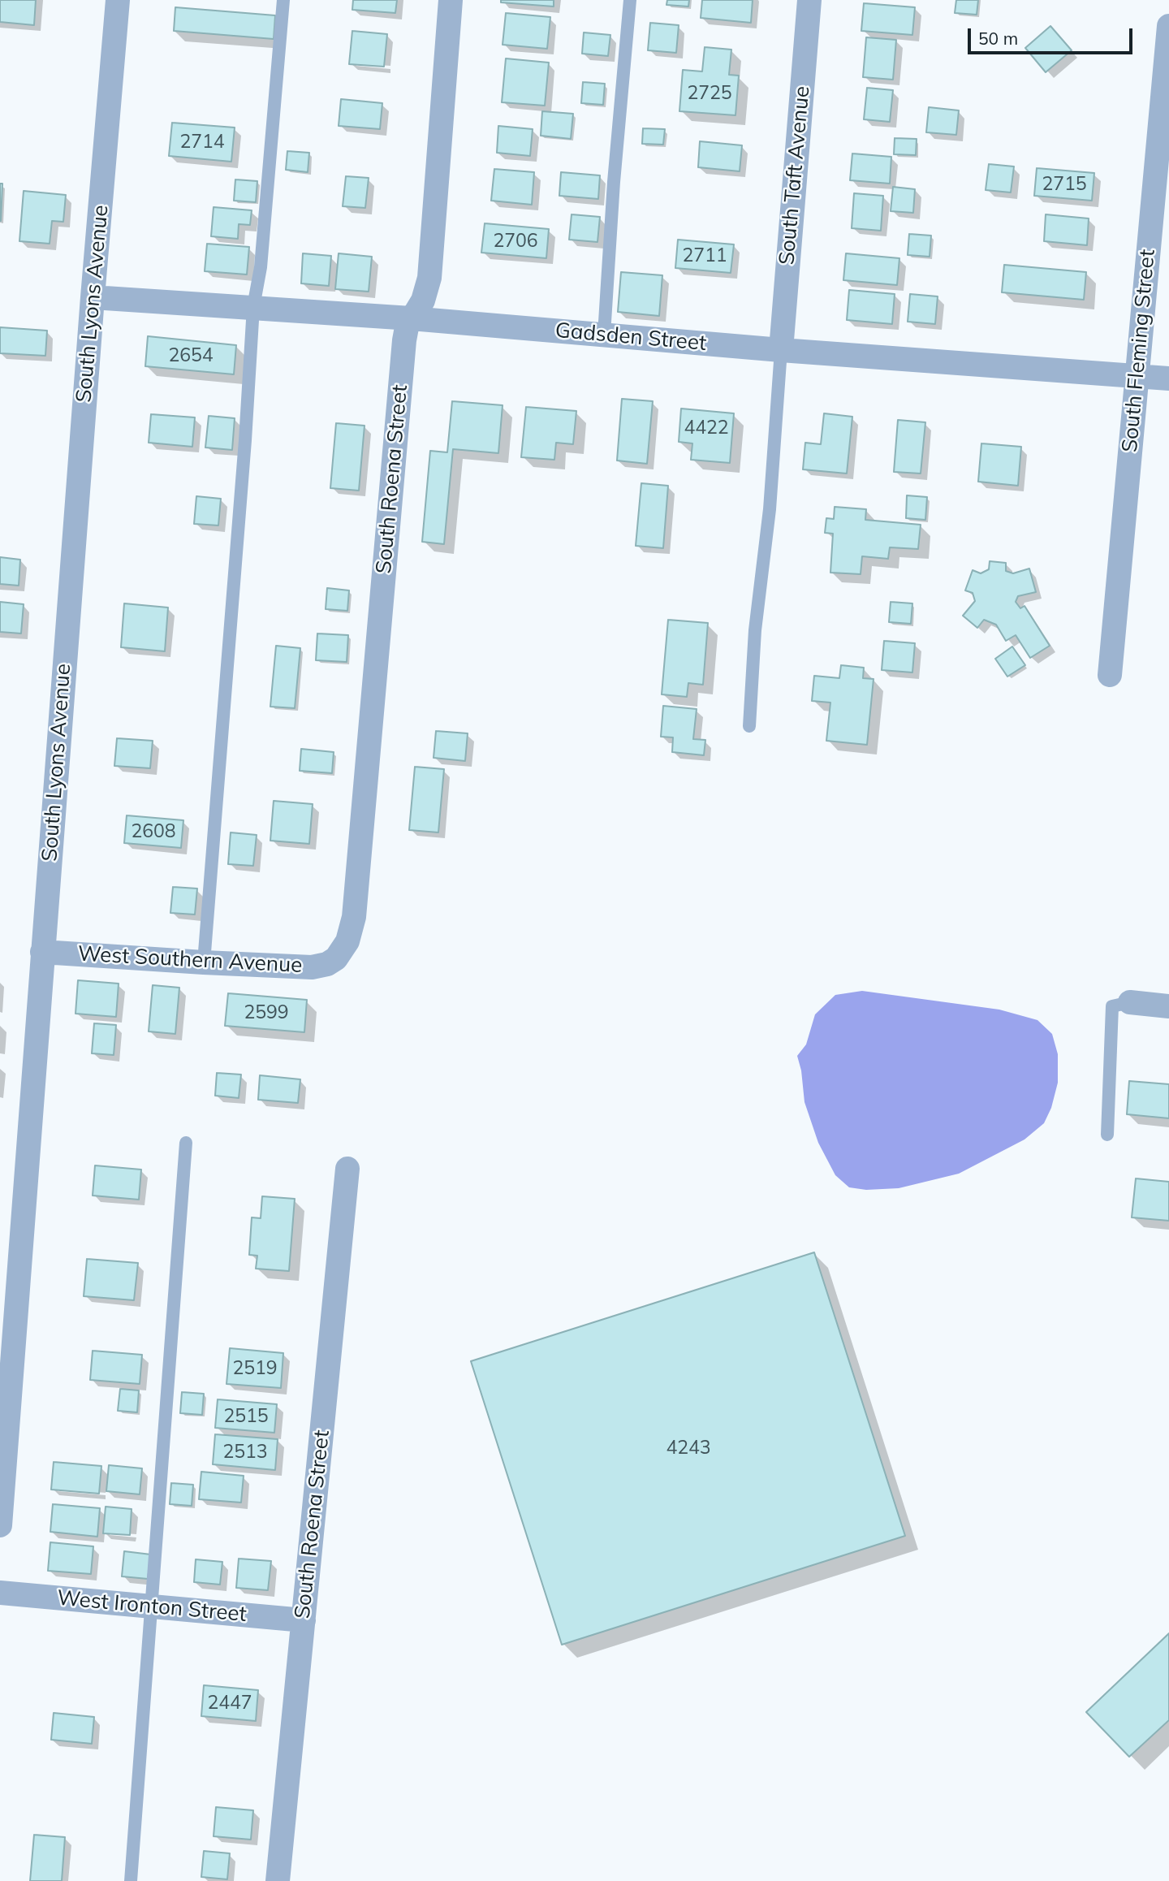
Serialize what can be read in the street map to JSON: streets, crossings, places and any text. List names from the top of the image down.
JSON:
{
  "streets": {
    "street": [
      "South Taft Avenue",
      "South Lyons Avenue",
      "Gadsden Street",
      "South Fleming Street",
      "South Roena Street",
      "West Southern Avenue",
      "West Ironton Street"
    ]
  },
  "crossings": [
    ["South Taft Avenue", "Gadsden Street"],
    ["South Lyons Avenue", "Gadsden Street"],
    ["South Lyons Avenue", "West Southern Avenue"],
    ["Gadsden Street", "South Fleming Street"],
    ["Gadsden Street", "South Roena Street"],
    ["South Roena Street", "West Southern Avenue"],
    ["South Roena Street", "West Ironton Street"]
  ],
  "house_numbers": [
    "2725",
    "2714",
    "2715",
    "2706",
    "2711",
    "2654",
    "4422",
    "2608",
    "2599",
    "2519",
    "2515",
    "4243",
    "2513",
    "2447"
  ],
  "scale_bar": "50 m"
}
